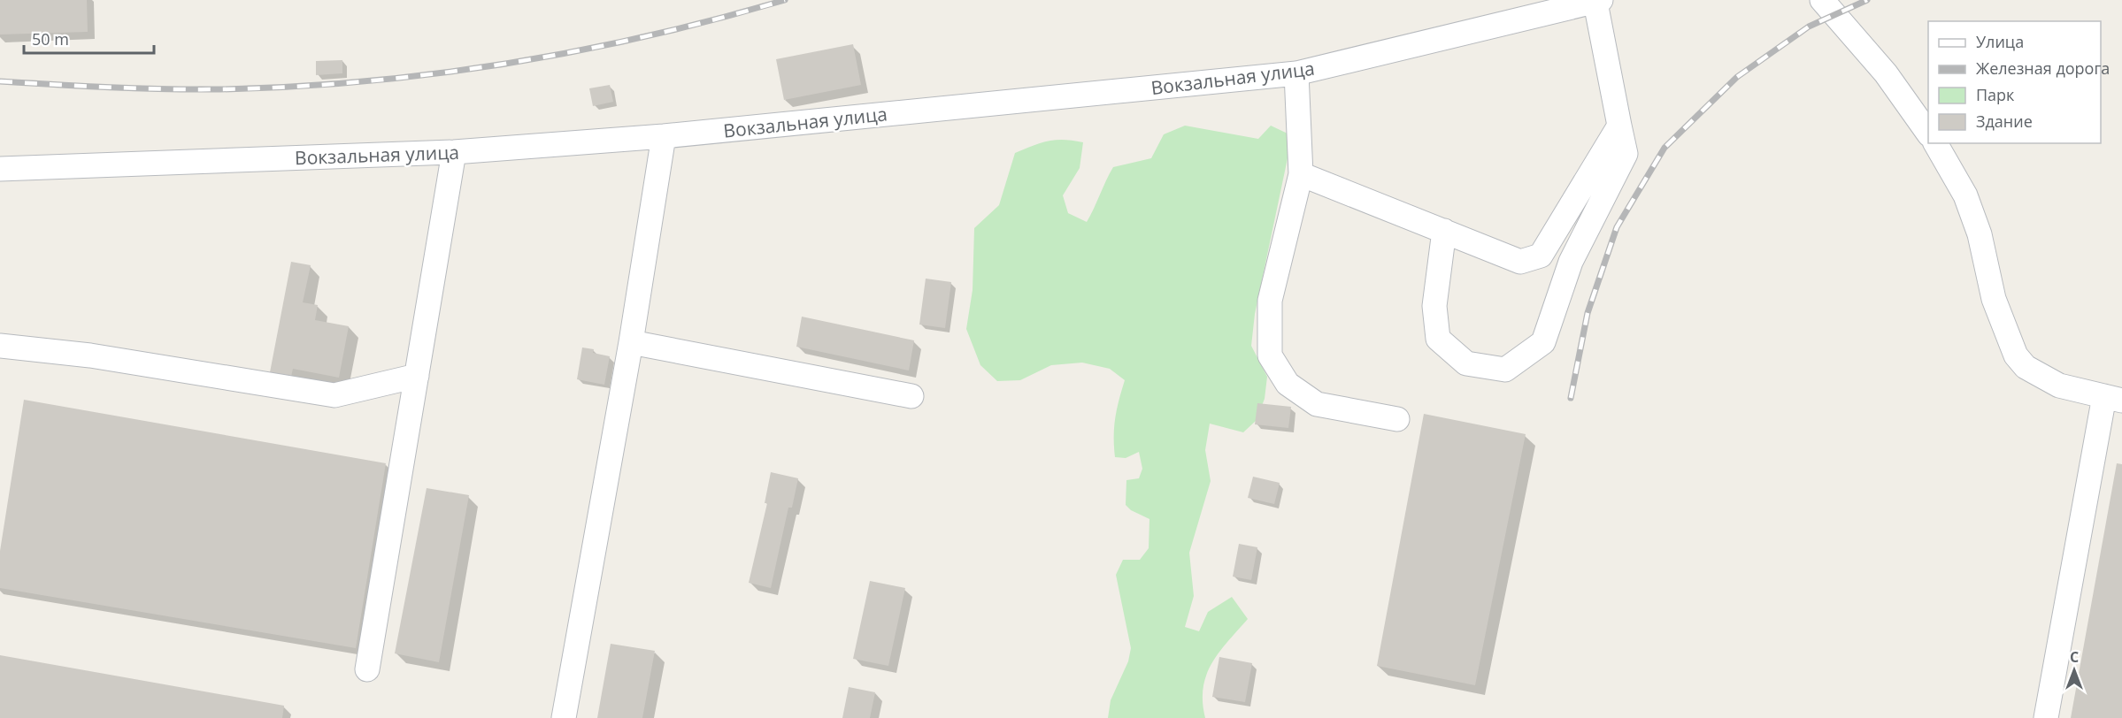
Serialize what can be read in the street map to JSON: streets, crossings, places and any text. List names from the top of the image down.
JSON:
{
  "streets": {
    "street": ["Вокзальная улица"]
  },
  "legend": [
    "Улица",
    "Железная дорога",
    "Парк",
    "Здание"
  ],
  "scale_bar": "50 m",
  "north": "top"
}
